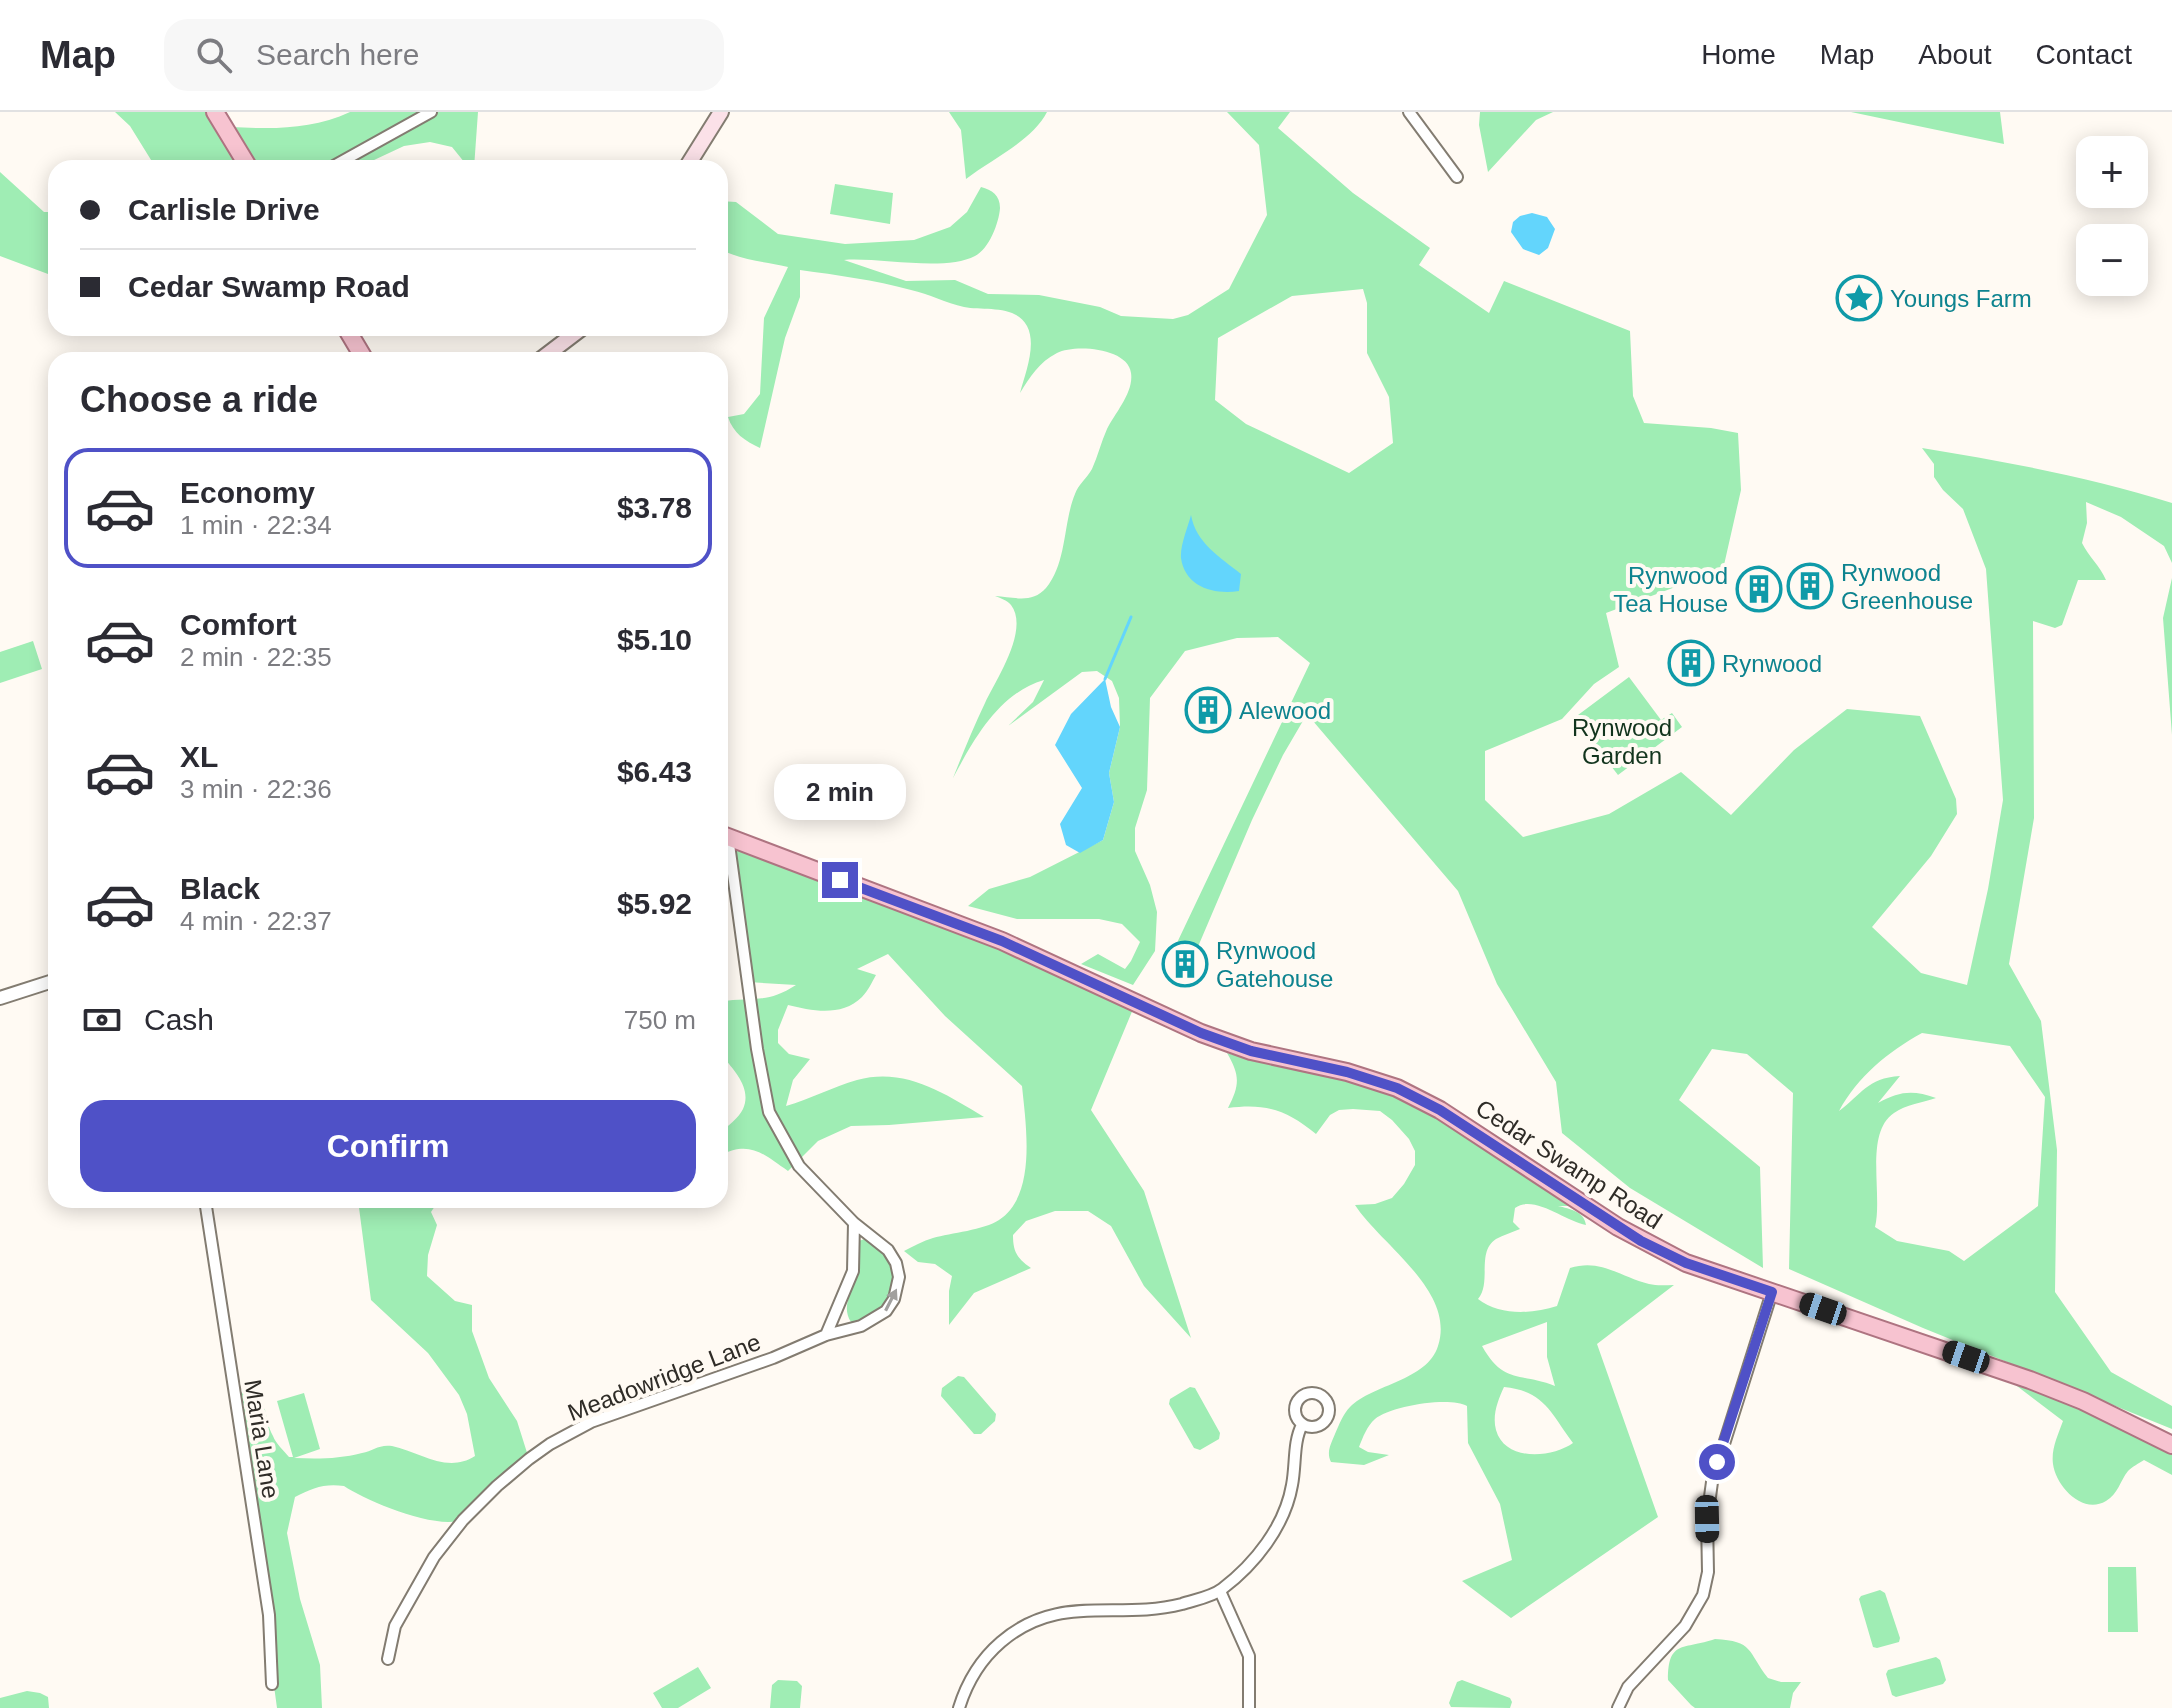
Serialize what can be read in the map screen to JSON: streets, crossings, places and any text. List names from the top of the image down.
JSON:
{
  "streets": {
    "main road": ["Cedar Swamp Road"],
    "street": ["Meadowridge Lane", "Maria Lane"]
  },
  "parks": ["Rynwood Garden"],
  "places": {
    "place": ["Youngs Farm"],
    "building": [
      "Rynwood Greenhouse",
      "Rynwood Tea House",
      "Rynwood",
      "Alewood",
      "Rynwood Gatehouse"
    ]
  },
  "page": {
    "header": "Map",
    "search": "Search here",
    "nav": [
      "Home",
      "Map",
      "About",
      "Contact"
    ],
    "map_buttons": ["+", "−"],
    "banner": ["Carlisle Drive", "Cedar Swamp Road"],
    "heading": "Choose a ride",
    "list": [
      {
        "name": "Economy",
        "note": "1 min · 22:34",
        "value": "$3.78"
      },
      {
        "name": "Comfort",
        "note": "2 min · 22:35",
        "value": "$5.10"
      },
      {
        "name": "XL",
        "note": "3 min · 22:36",
        "value": "$6.43"
      },
      {
        "name": "Black",
        "note": "4 min · 22:37",
        "value": "$5.92"
      }
    ],
    "bubble": "2 min",
    "pay": ["Cash", "750 m"],
    "buttons": "Confirm"
  }
}
